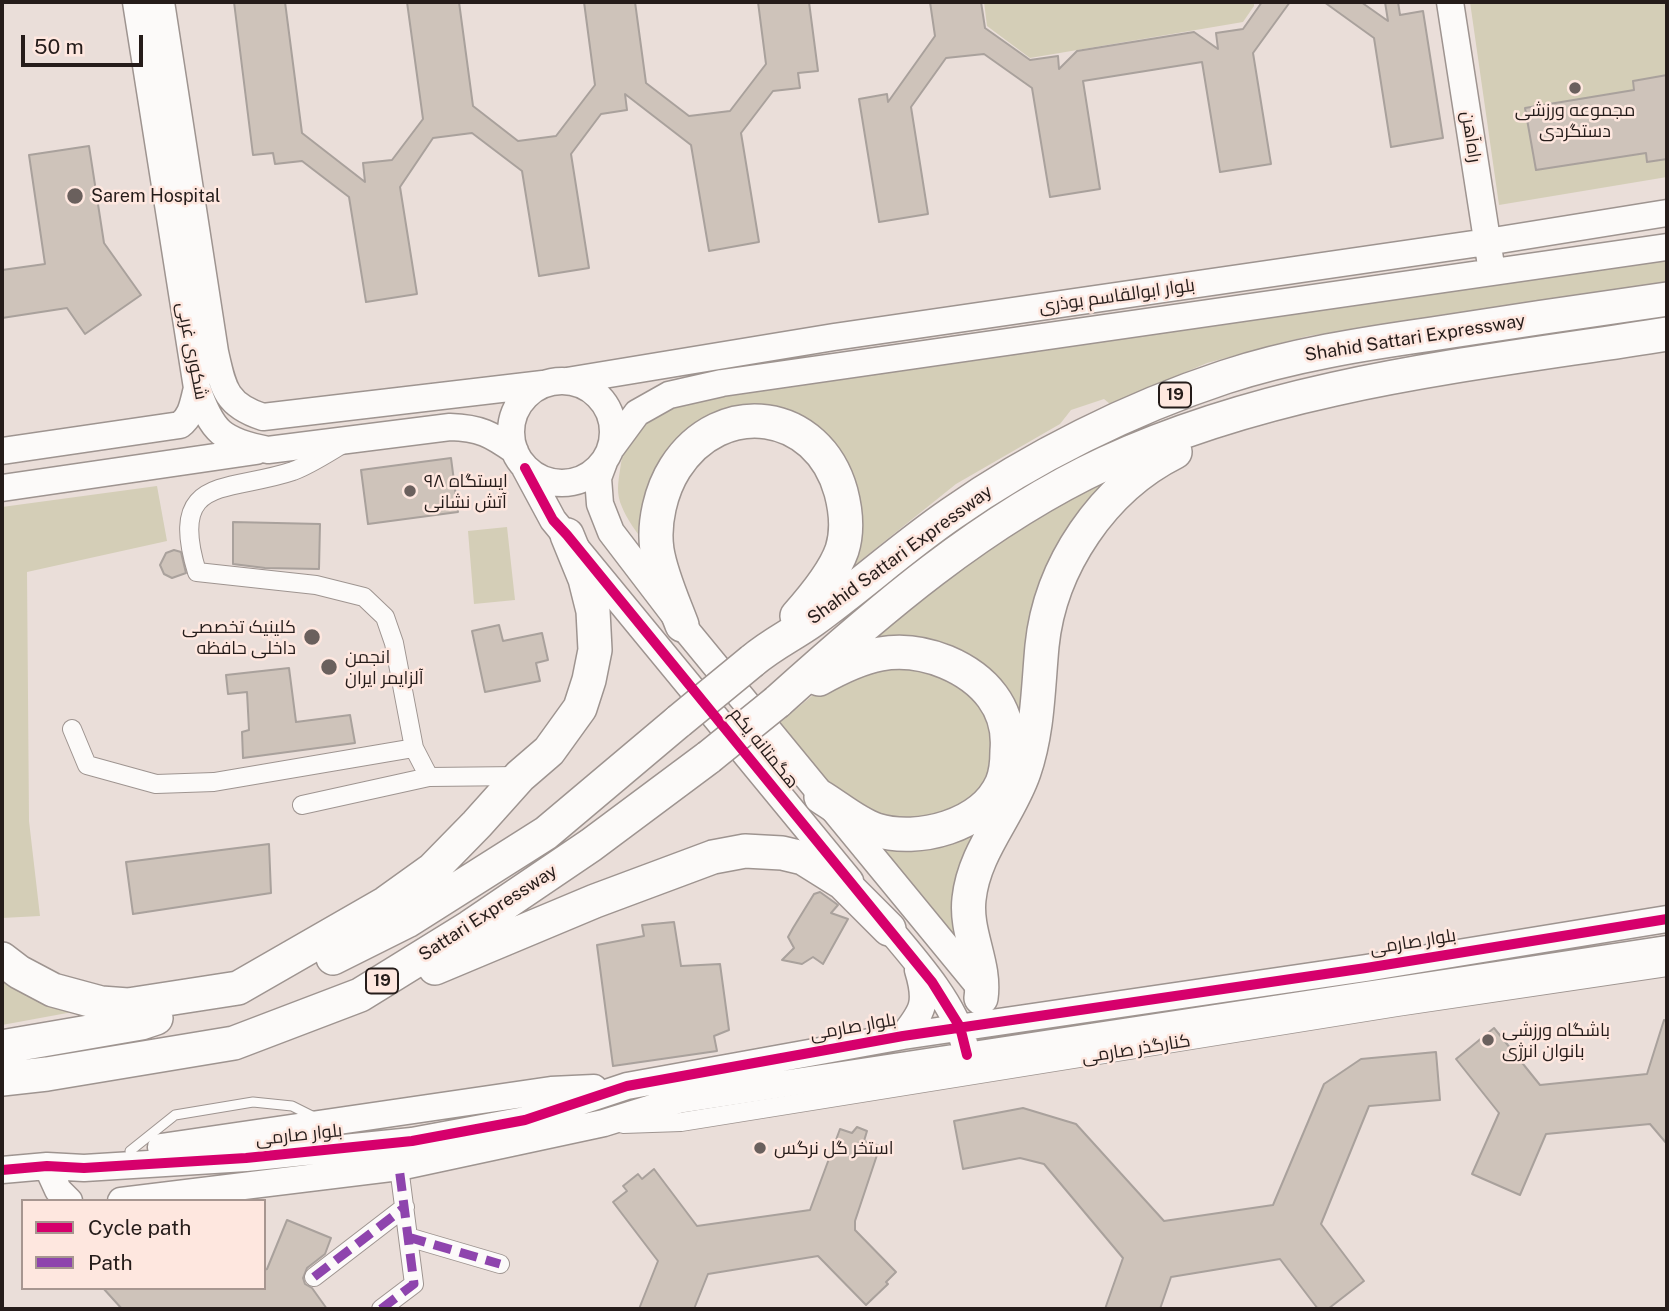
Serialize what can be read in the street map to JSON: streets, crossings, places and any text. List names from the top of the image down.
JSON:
{
  "streets": {
    "highway": ["Shahid Sattari Expressway", "19", "Sattari Expressway"],
    "street": [
      "راه‌آهن",
      "بلوار ابوالقاسم بوذری",
      "شکوری غربی",
      "هگمتانه یکم",
      "بلوار صارمی",
      "کنارگذر صارمی"
    ]
  },
  "crossings": [
    ["راه‌آهن", "بلوار ابوالقاسم بوذری"],
    ["بلوار ابوالقاسم بوذری", "شکوری غربی"],
    ["بلوار ابوالقاسم بوذری", "هگمتانه یکم"],
    ["Shahid Sattari Expressway", "Sattari Expressway"],
    ["شکوری غربی", "هگمتانه یکم"],
    ["هگمتانه یکم", "بلوار صارمی"],
    ["بلوار صارمی", "کنارگذر صارمی"]
  ],
  "places": [
    "مجموعه ورزشی دستگردی",
    "Sarem Hospital",
    "ایستگاه ۹۸ آتش نشانی",
    "کلینیک تخصصی داخلی حافظه",
    "انجمن آلزایمر ایران",
    "باشگاه ورزشی بانوان انرژی",
    "استخر گل نرگس"
  ],
  "legend": ["Cycle path", "Path"],
  "scale_bar": "50 m"
}
